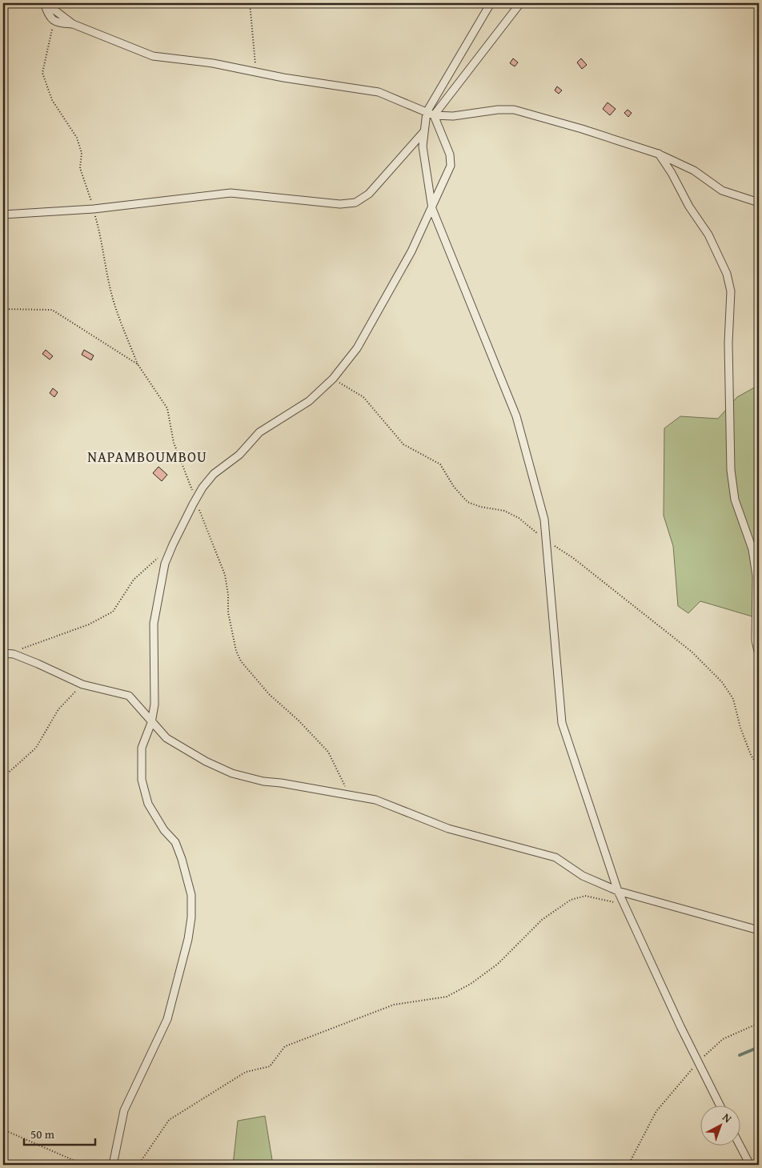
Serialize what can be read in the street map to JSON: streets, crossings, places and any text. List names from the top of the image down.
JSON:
{
  "districts": ["NAPAMBOUMBOU"],
  "scale_bar": "50 m",
  "north": "top right"
}
